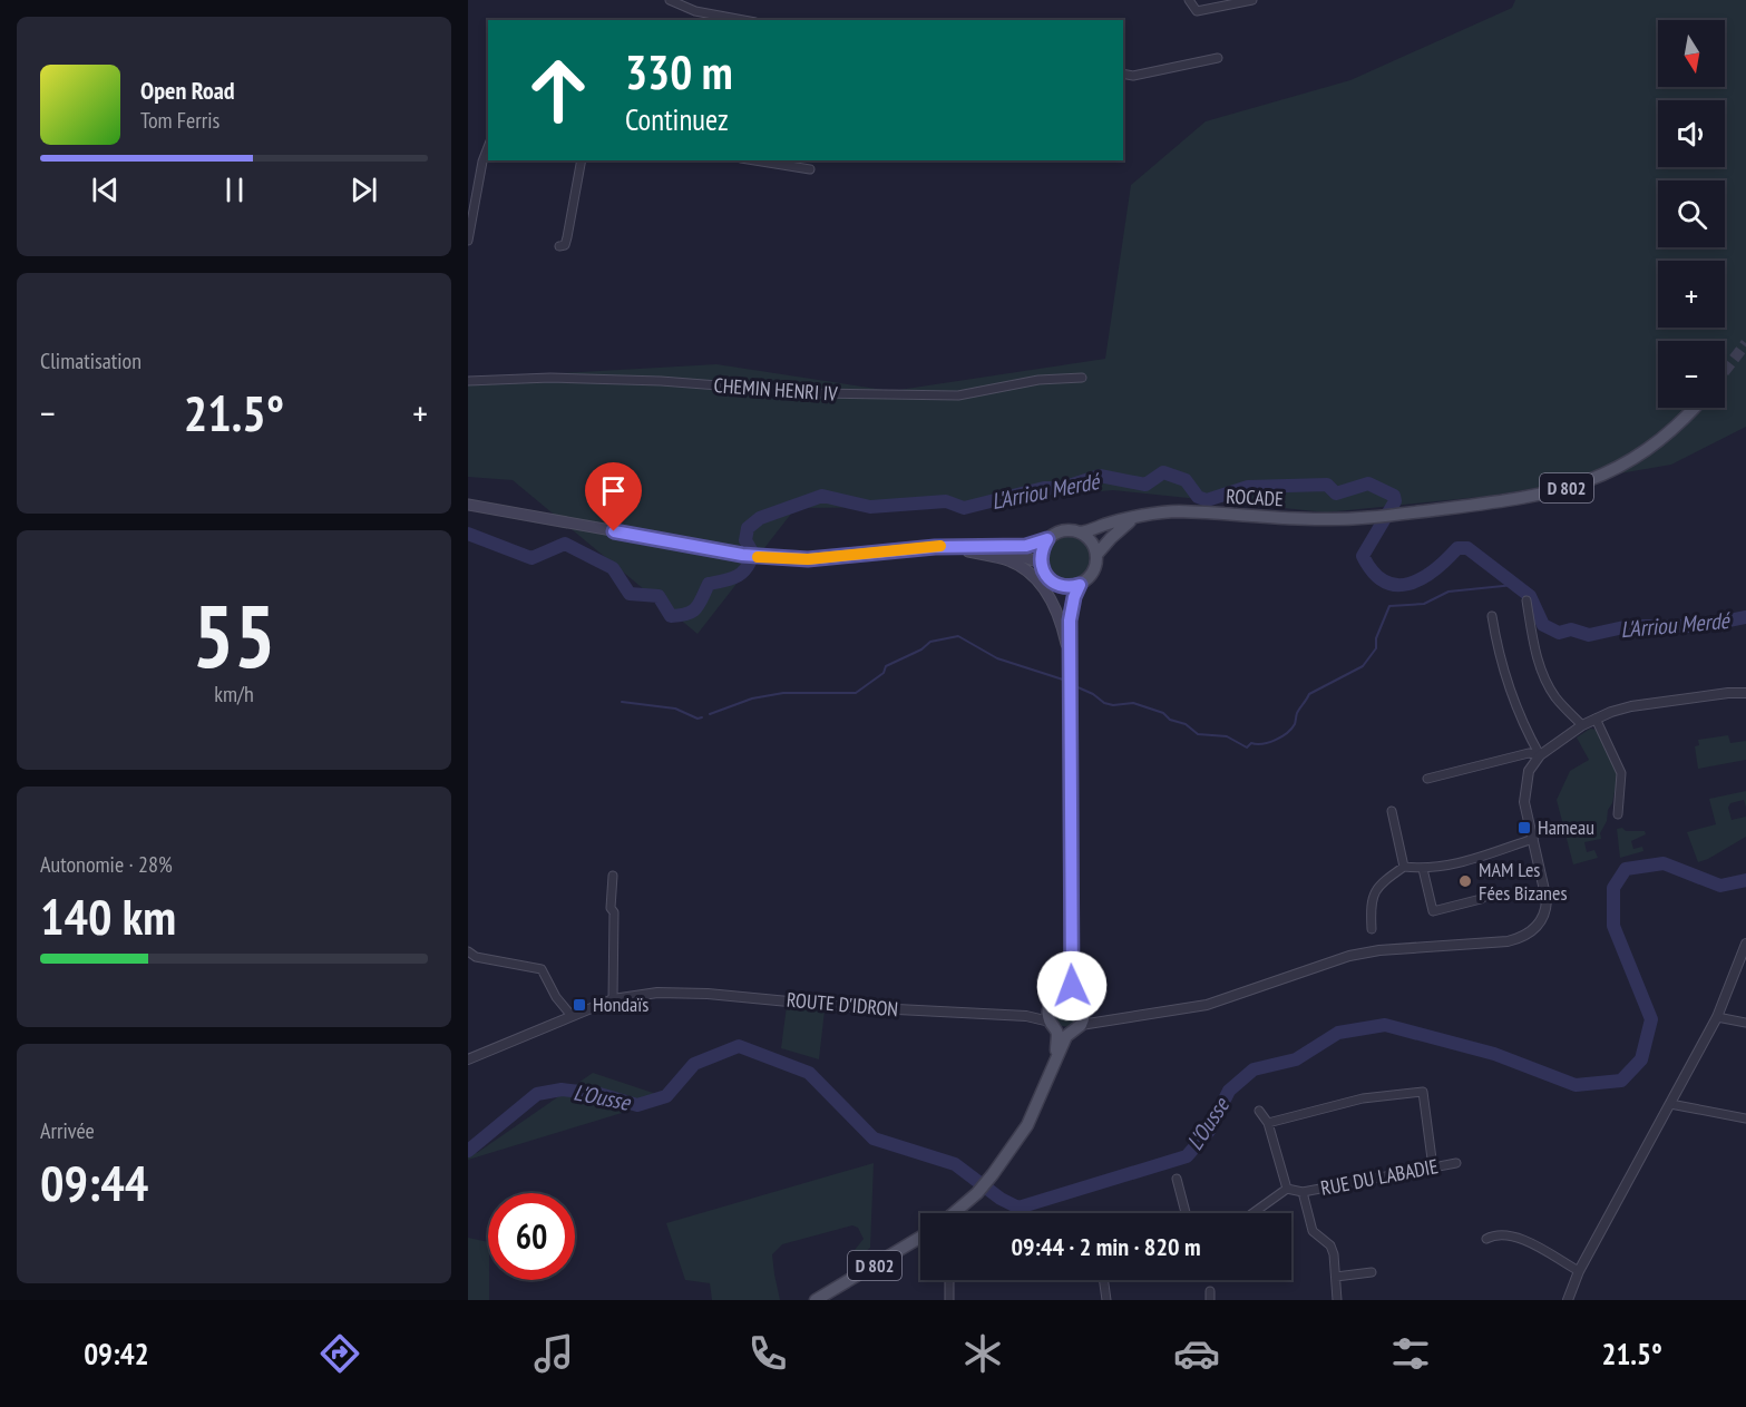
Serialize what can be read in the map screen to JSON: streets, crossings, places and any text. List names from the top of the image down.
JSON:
{
  "streets": {
    "main road": ["D 802", "ROCADE"],
    "street": ["CHEMIN HENRI IV", "ROUTE D'IDRON", "RUE DU LABADIE"]
  },
  "crossings": [
    ["D 802", "ROCADE"]
  ],
  "water": ["L'Arriou Merdé", "L'Ousse"],
  "places": {
    "transit": ["Hameau", "Hondaïs"],
    "other": ["MAM Les Fées Bizanes"]
  },
  "north": "bottom",
  "page": {
    "map_buttons": ["+", "−"],
    "turn": ["330 m", "Continuez"],
    "song": ["Open Road", "Tom Ferris"],
    "tile": [
      "Climatisation",
      ["55", "km/h"],
      ["Autonomie · 28%", "140 km"],
      ["Arrivée", "09:44"]
    ],
    "heat": ["−", "21.5°", "+"],
    "limit": "60",
    "trip": "09:44 · 2 min · 820 m",
    "tabs": ["09:42", "21.5°"]
  }
}
